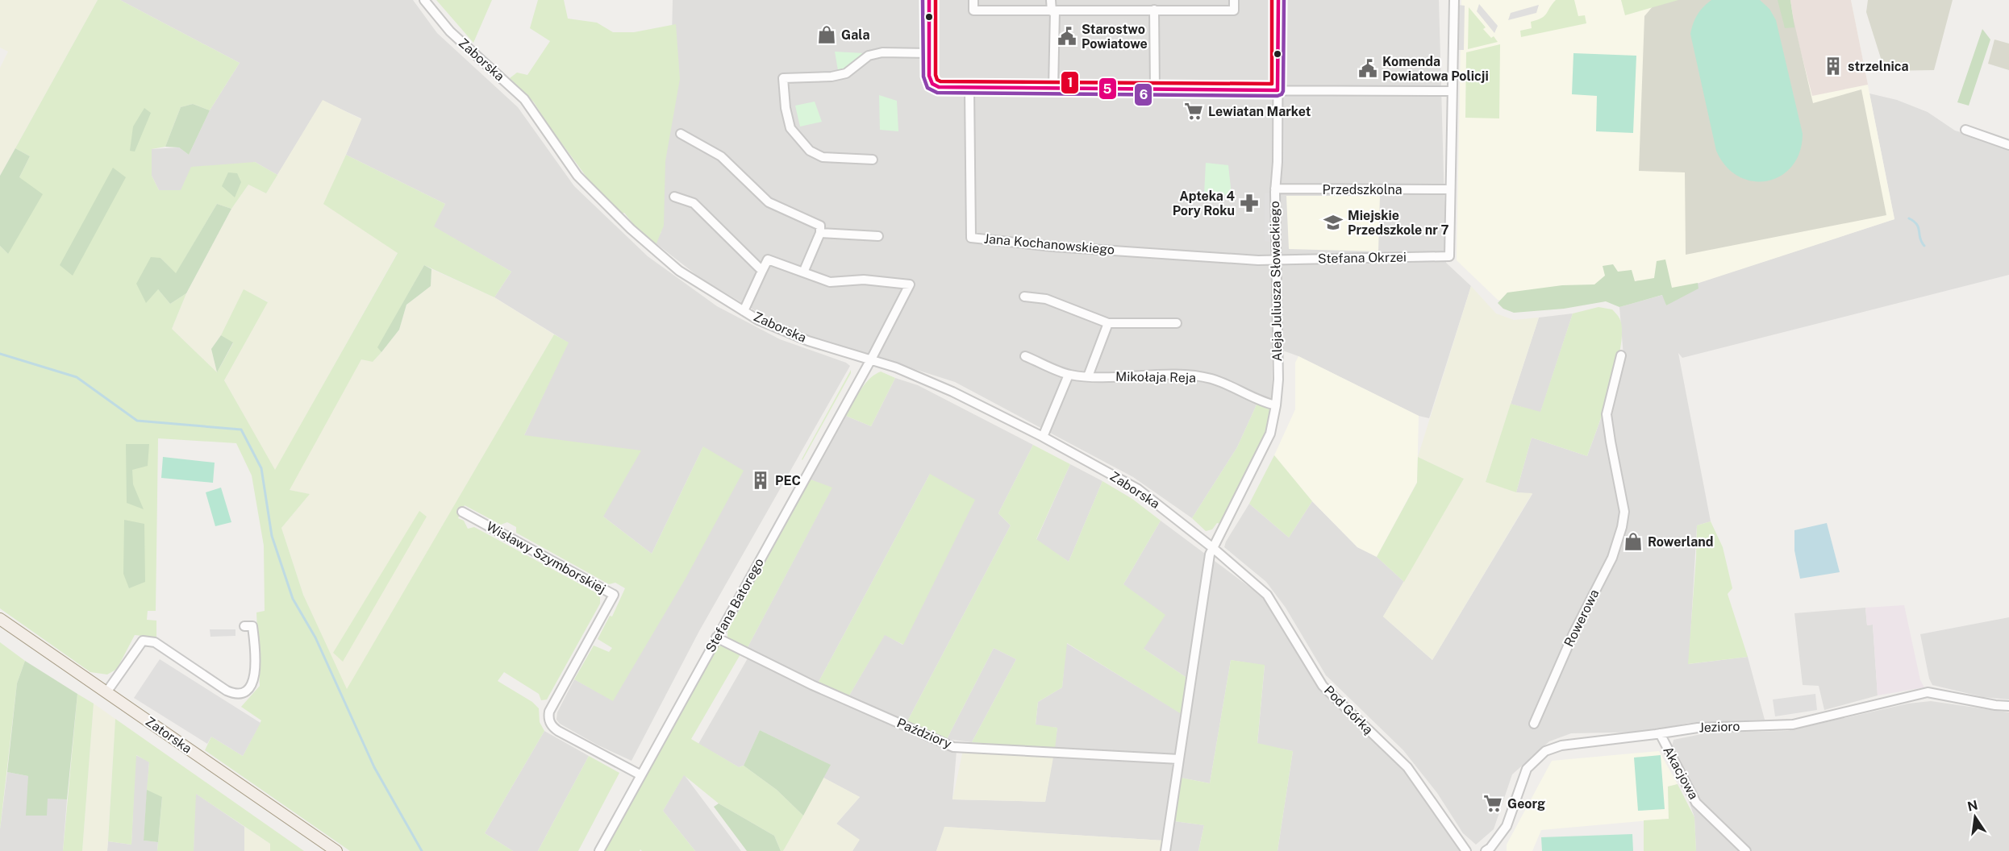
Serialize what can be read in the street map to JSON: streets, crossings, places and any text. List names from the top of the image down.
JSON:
{
  "streets": {
    "main road": ["Zatorska"],
    "street": [
      "Zaborska",
      "Przedszkolna",
      "Jana Kochanowskiego",
      "Stefana Okrzei",
      "Aleja Juliusza Słowackiego",
      "Mikołaja Reja",
      "Wisławy Szymborskiej",
      "Stefana Batorego",
      "Rowerowa",
      "Pod Górką",
      "Jezioro",
      "Paździory",
      "Akacjowa"
    ]
  },
  "crossings": [
    ["Zaborska", "Aleja Juliusza Słowackiego"],
    ["Zaborska", "Stefana Batorego"],
    ["Zaborska", "Pod Górką"],
    ["Przedszkolna", "Stefana Okrzei"],
    ["Przedszkolna", "Aleja Juliusza Słowackiego"],
    ["Jana Kochanowskiego", "Stefana Okrzei"],
    ["Jana Kochanowskiego", "Aleja Juliusza Słowackiego"],
    ["Stefana Okrzei", "Aleja Juliusza Słowackiego"],
    ["Aleja Juliusza Słowackiego", "Mikołaja Reja"],
    ["Aleja Juliusza Słowackiego", "Pod Górką"],
    ["Wisławy Szymborskiej", "Stefana Batorego"],
    ["Stefana Batorego", "Paździory"],
    ["Jezioro", "Akacjowa"]
  ],
  "places": {
    "shop": ["Gala", "Rowerland"],
    "public building": ["Starostwo Powiatowe", "Komenda Powiatowa Policji"],
    "building": ["strzelnica", "PEC"],
    "supermarket": ["Lewiatan Market", "Georg"],
    "pharmacy": ["Apteka 4 Pory Roku"],
    "school or university": ["Miejskie Przedszkole nr 7"]
  },
  "lines": ["transit line 5", "transit line 6", "transit line 1"],
  "north": "top"
}
